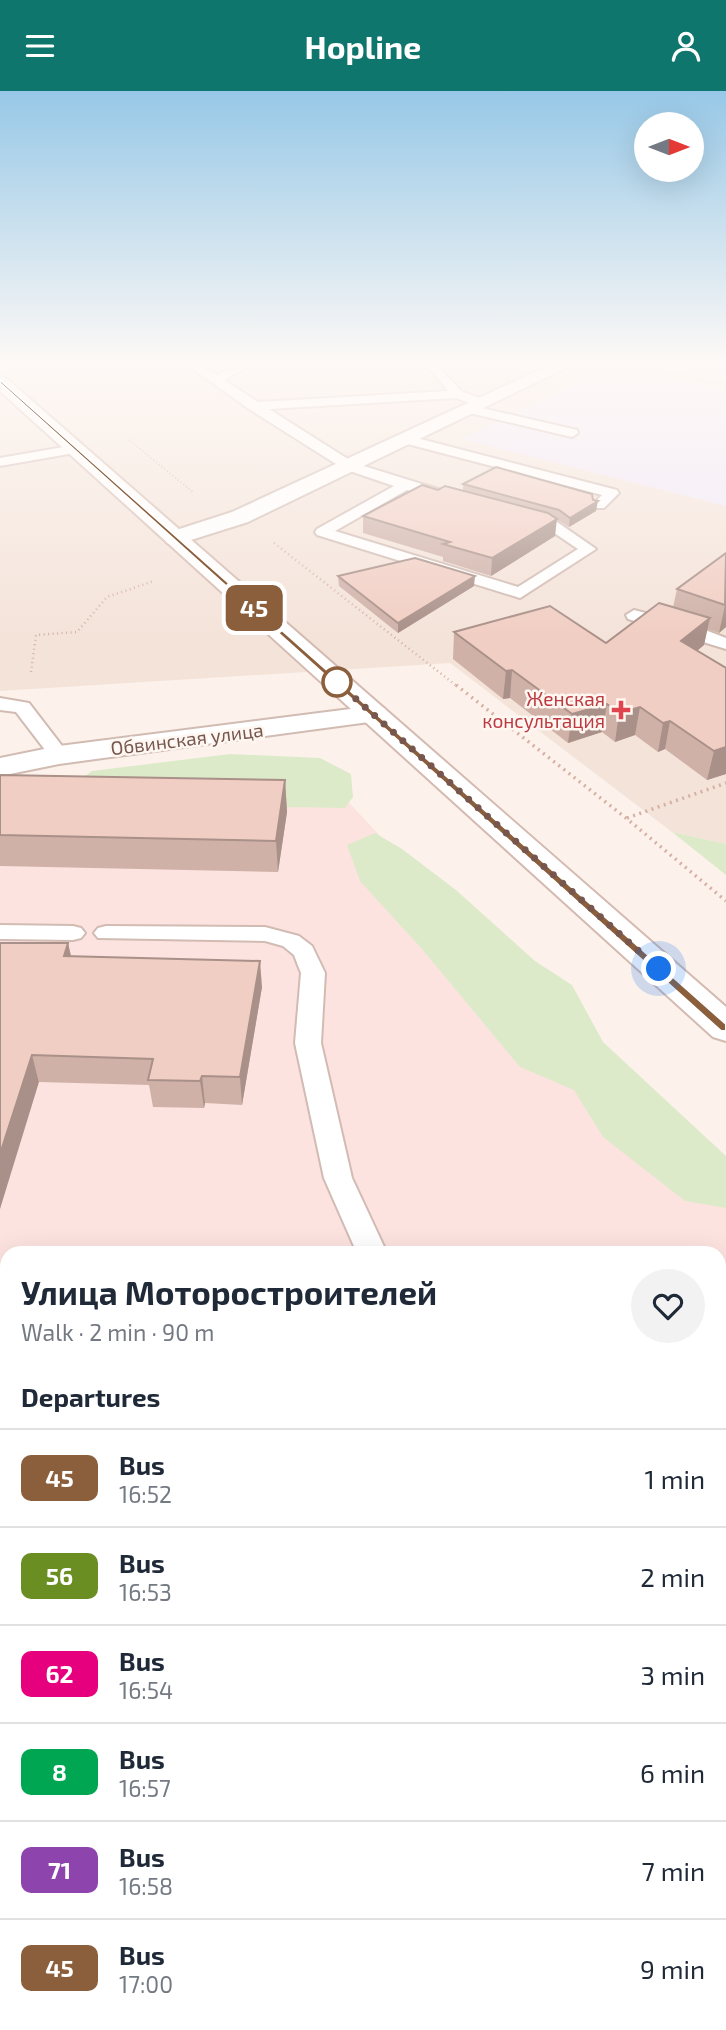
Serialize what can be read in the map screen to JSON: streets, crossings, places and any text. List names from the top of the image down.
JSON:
{
  "streets": {
    "main road": ["Обвинская улица"]
  },
  "places": {
    "health": ["Женская консультация"]
  },
  "lines": ["bus line 45"],
  "north": "right",
  "page": {
    "header": "Hopline",
    "on_map": "45",
    "heading": [
      ["Улица Моторостроителей", "Walk · 2 min · 90 m"],
      "Departures"
    ],
    "list": [
      {
        "mark": "45",
        "name": "Bus",
        "note": "16:52",
        "value": "1 min"
      },
      {
        "mark": "56",
        "name": "Bus",
        "note": "16:53",
        "value": "2 min"
      },
      {
        "mark": "62",
        "name": "Bus",
        "note": "16:54",
        "value": "3 min"
      },
      {
        "mark": "8",
        "name": "Bus",
        "note": "16:57",
        "value": "6 min"
      },
      {
        "mark": "71",
        "name": "Bus",
        "note": "16:58",
        "value": "7 min"
      },
      {
        "mark": "45",
        "name": "Bus",
        "note": "17:00",
        "value": "9 min"
      }
    ]
  }
}
